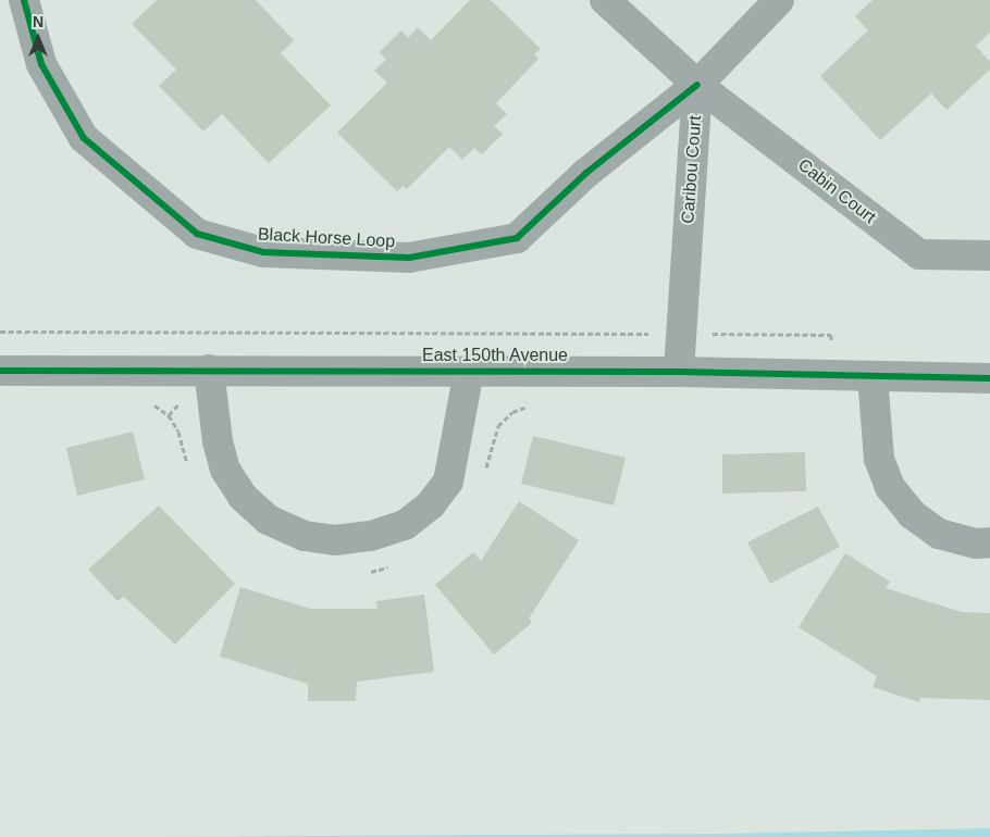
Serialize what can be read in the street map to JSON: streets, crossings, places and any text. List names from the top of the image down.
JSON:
{
  "streets": {
    "street": [
      "Caribou Court",
      "Cabin Court",
      "Black Horse Loop",
      "East 150th Avenue"
    ]
  },
  "crossings": [
    ["Caribou Court", "Cabin Court"],
    ["Caribou Court", "Black Horse Loop"],
    ["Caribou Court", "East 150th Avenue"],
    ["Cabin Court", "Black Horse Loop"]
  ],
  "north": "top"
}
